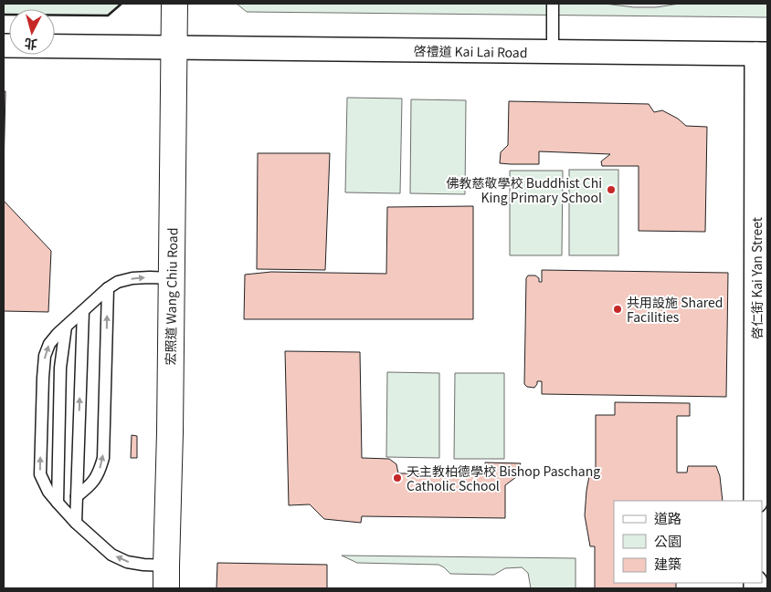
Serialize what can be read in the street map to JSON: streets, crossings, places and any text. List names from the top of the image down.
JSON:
{
  "streets": {
    "street": ["啓禮道 Kai Lai Road", "啓仁街 Kai Yan Street", "宏照道 Wang Chiu Road"]
  },
  "crossings": [
    ["啓禮道 Kai Lai Road", "啓仁街 Kai Yan Street"],
    ["啓禮道 Kai Lai Road", "宏照道 Wang Chiu Road"]
  ],
  "places": ["佛教慈敬學校 Buddhist Chi King Primary School", "共用設施 Shared Facilities", "天主教柏德學校 Bishop Paschang Catholic School"],
  "legend": ["道路", "公園", "建築"],
  "north": "bottom"
}
